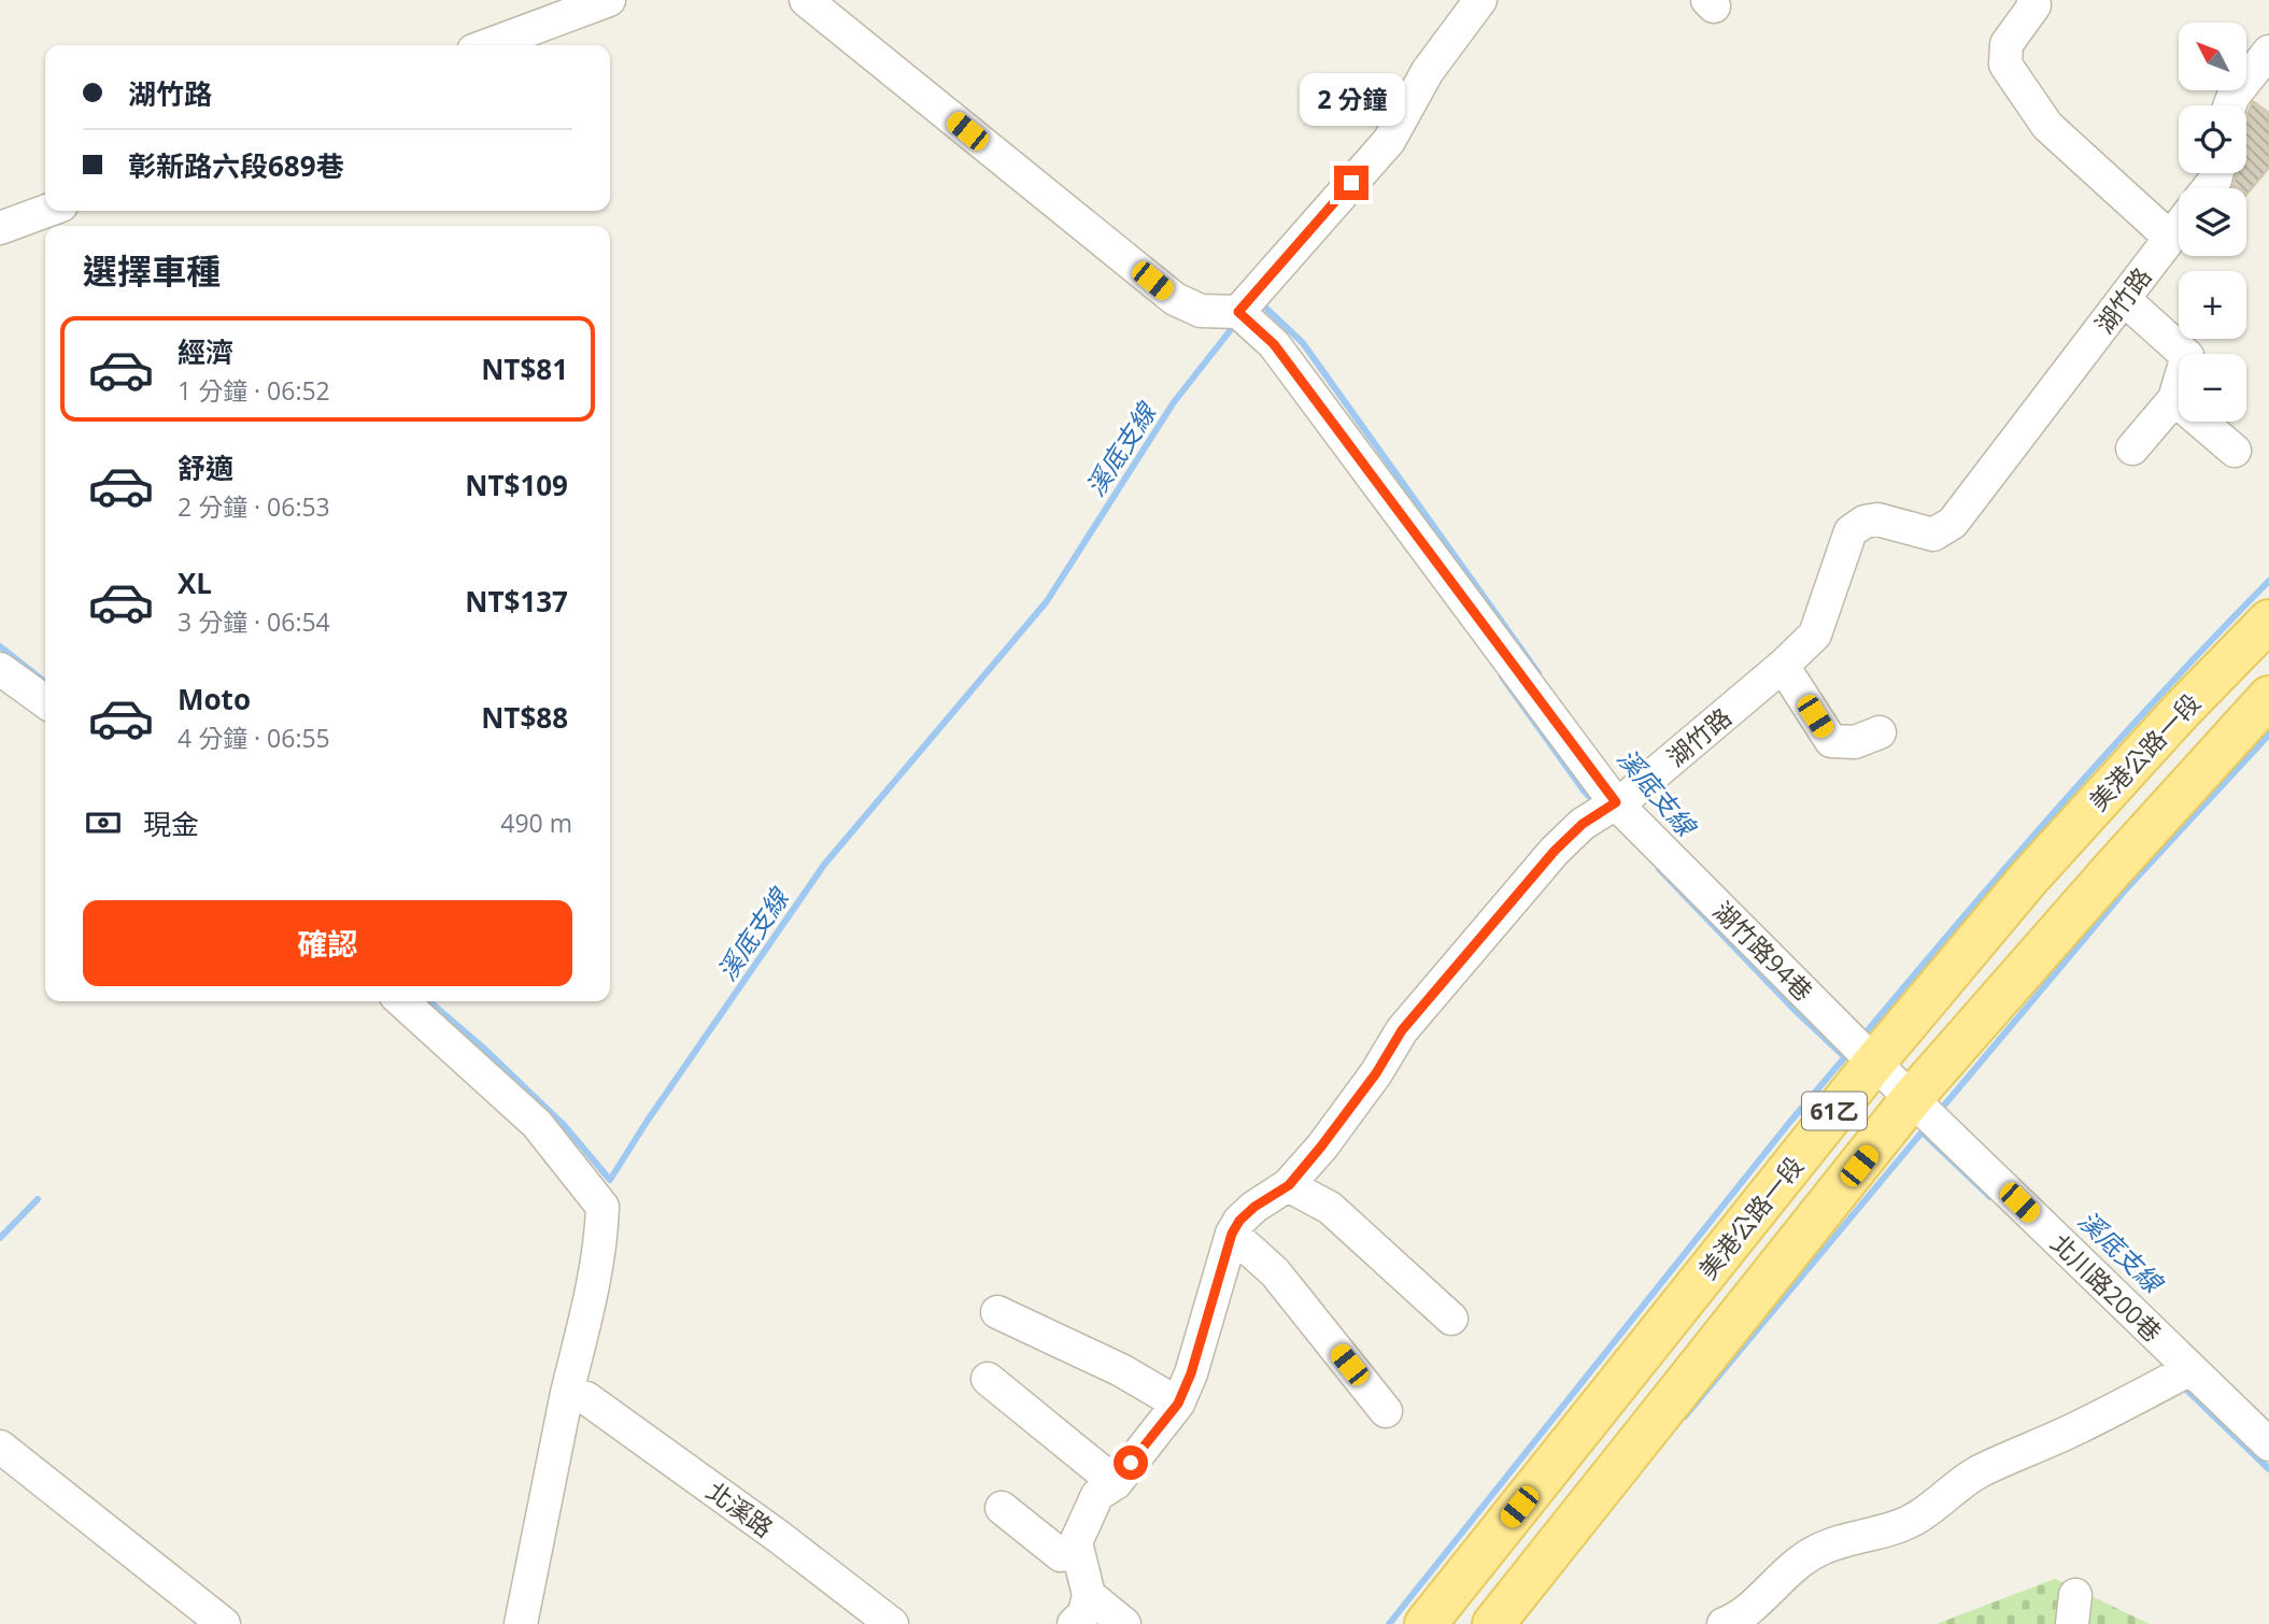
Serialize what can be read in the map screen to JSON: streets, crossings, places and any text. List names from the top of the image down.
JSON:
{
  "streets": {
    "main road": ["美港公路一段", "61乙"],
    "street": [
      "湖竹路",
      "湖竹路94巷",
      "北川路200巷",
      "北溪路"
    ]
  },
  "crossings": [
    ["湖竹路", "湖竹路94巷"],
    ["美港公路一段", "湖竹路94巷"],
    ["美港公路一段", "北川路200巷"],
    ["湖竹路94巷", "北川路200巷"]
  ],
  "water": ["溪底支線"],
  "north": "top left",
  "page": {
    "map_buttons": ["+", "−"],
    "banner": ["湖竹路", "彰新路六段689巷"],
    "bubble": "2 分鐘",
    "heading": "選擇車種",
    "list": [
      {
        "name": "經濟",
        "note": "1 分鐘 · 06:52",
        "value": "NT$81"
      },
      {
        "name": "舒適",
        "note": "2 分鐘 · 06:53",
        "value": "NT$109"
      },
      {
        "name": "XL",
        "note": "3 分鐘 · 06:54",
        "value": "NT$137"
      },
      {
        "name": "Moto",
        "note": "4 分鐘 · 06:55",
        "value": "NT$88"
      }
    ],
    "pay": ["現金", "490 m"],
    "buttons": "確認"
  }
}
